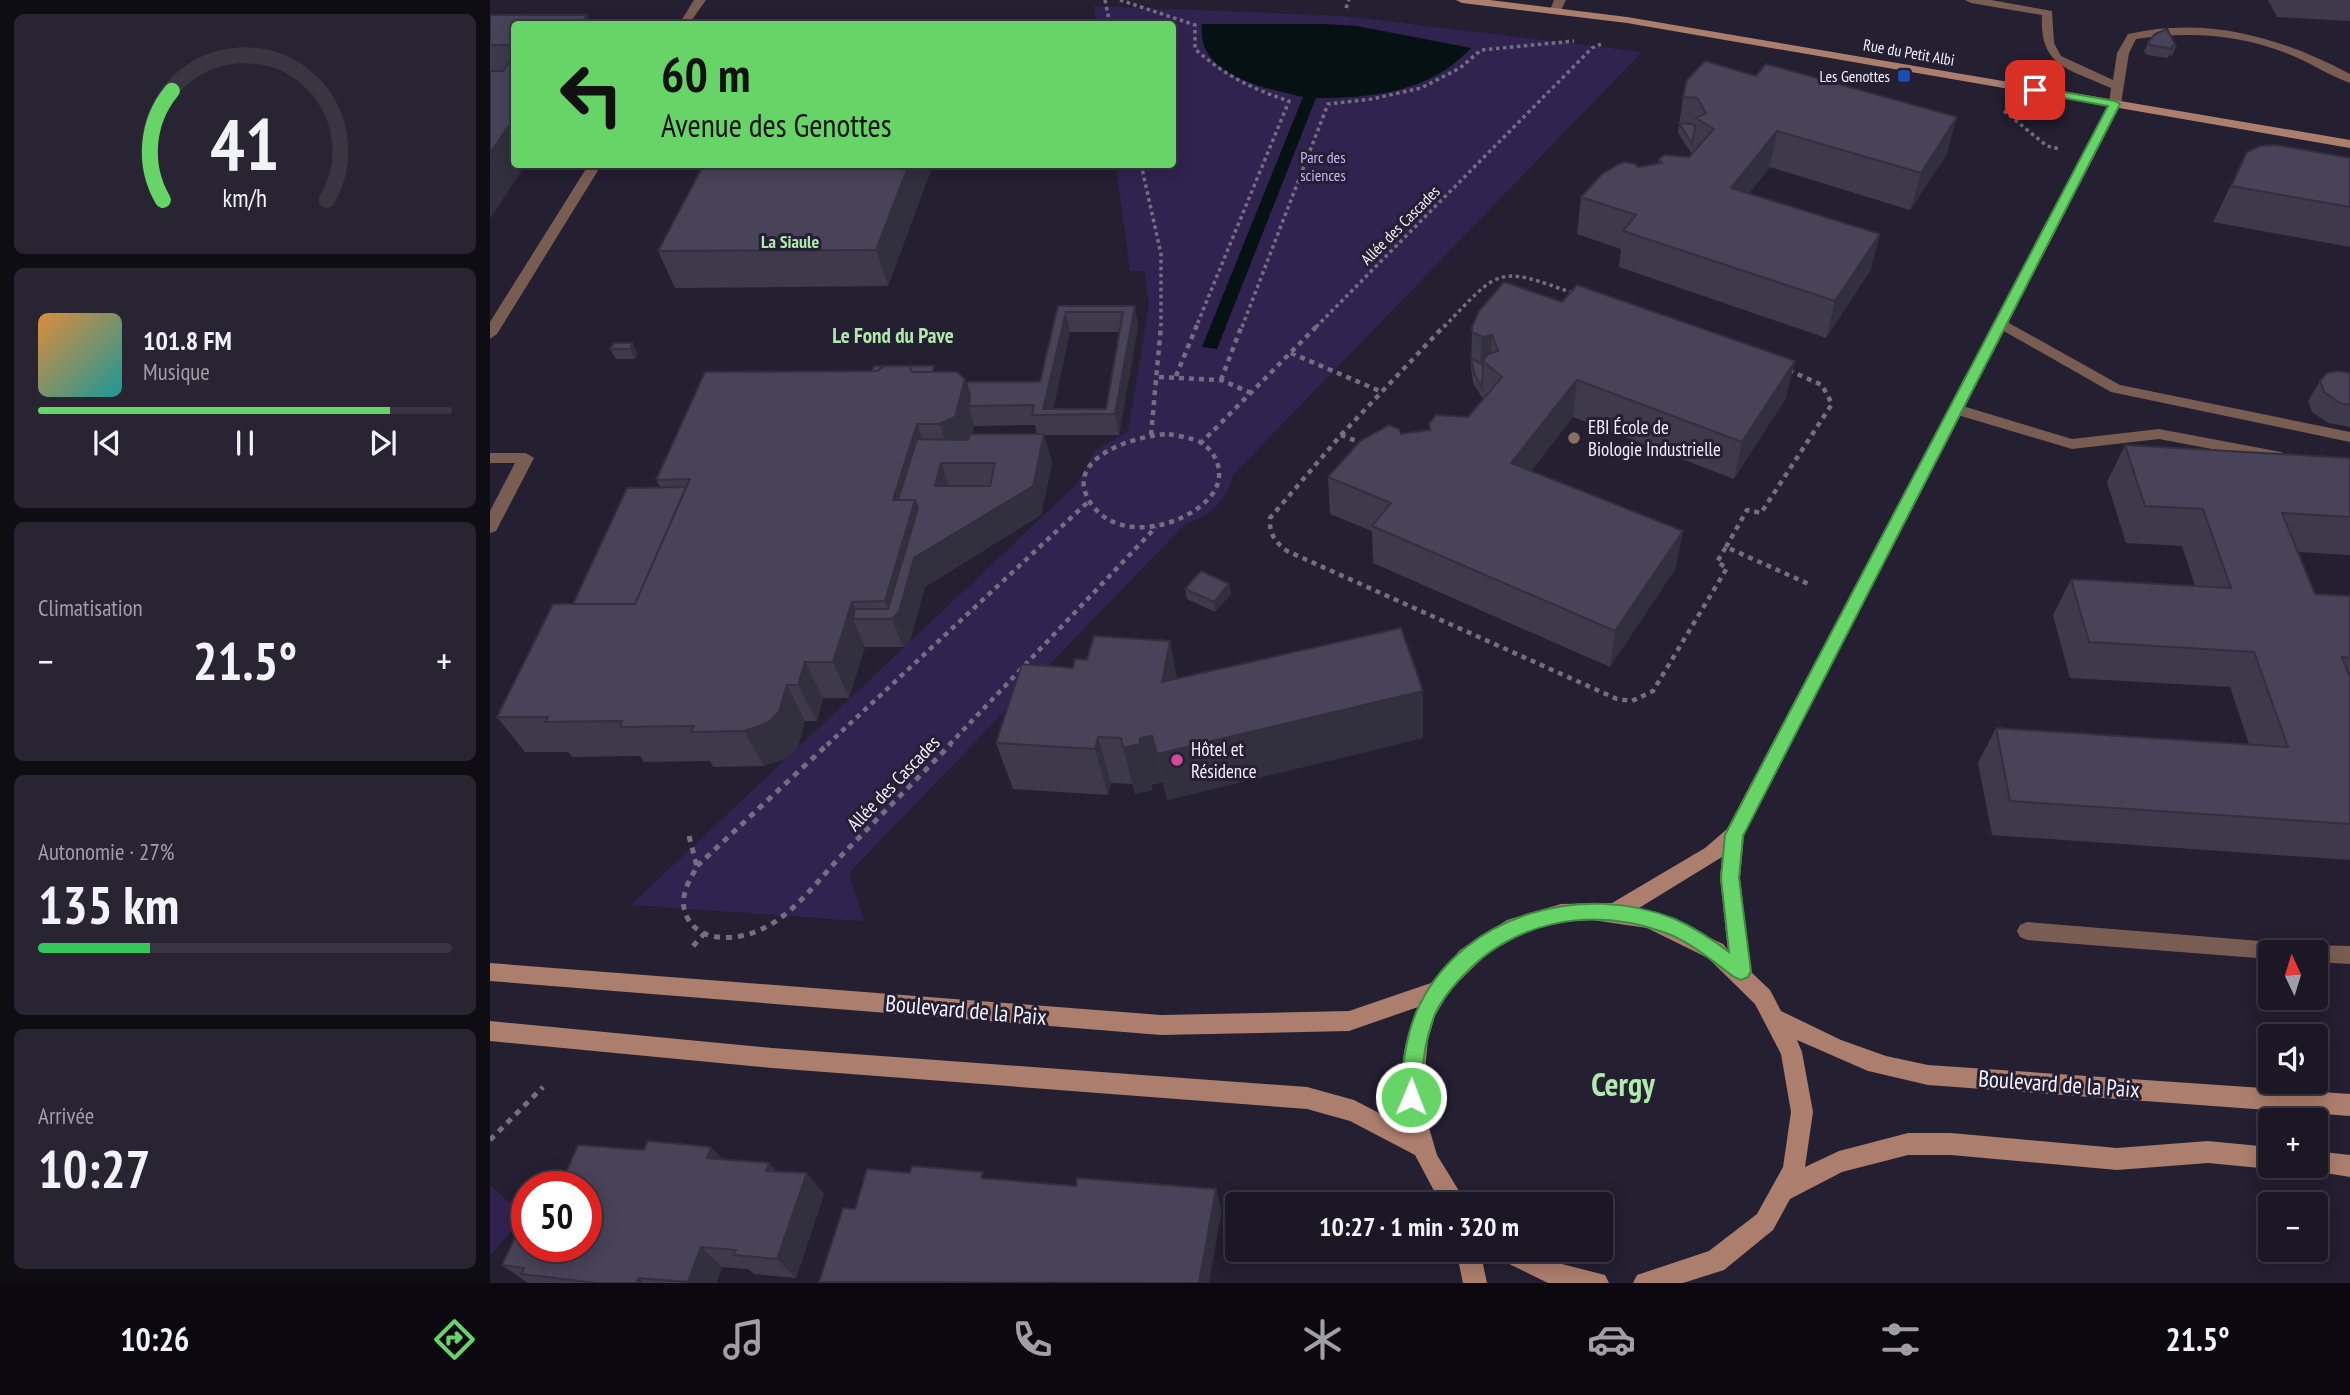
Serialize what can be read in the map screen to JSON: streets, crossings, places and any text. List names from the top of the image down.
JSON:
{
  "streets": {
    "main road": ["Rue du Petit Albi", "Boulevard de la Paix"],
    "path": ["Allée des Cascades"]
  },
  "districts": ["La Siaule", "Le Fond du Pave", "Cergy"],
  "parks": ["Parc des sciences"],
  "places": {
    "transit": ["Les Genottes"],
    "other": ["EBI École de Biologie Industrielle", "Hôtel et Résidence"]
  },
  "north": "top",
  "page": {
    "turn": ["60 m", "Avenue des Genottes"],
    "song": ["101.8 FM", "Musique"],
    "tile": [
      "Climatisation",
      ["Autonomie · 27%", "135 km"],
      ["Arrivée", "10:27"]
    ],
    "heat": ["−", "21.5°", "+"],
    "map_buttons": ["+", "−"],
    "limit": "50",
    "trip": "10:27 · 1 min · 320 m",
    "tabs": ["10:26", "21.5°"],
    "gauge": ["41", "km/h"]
  }
}
